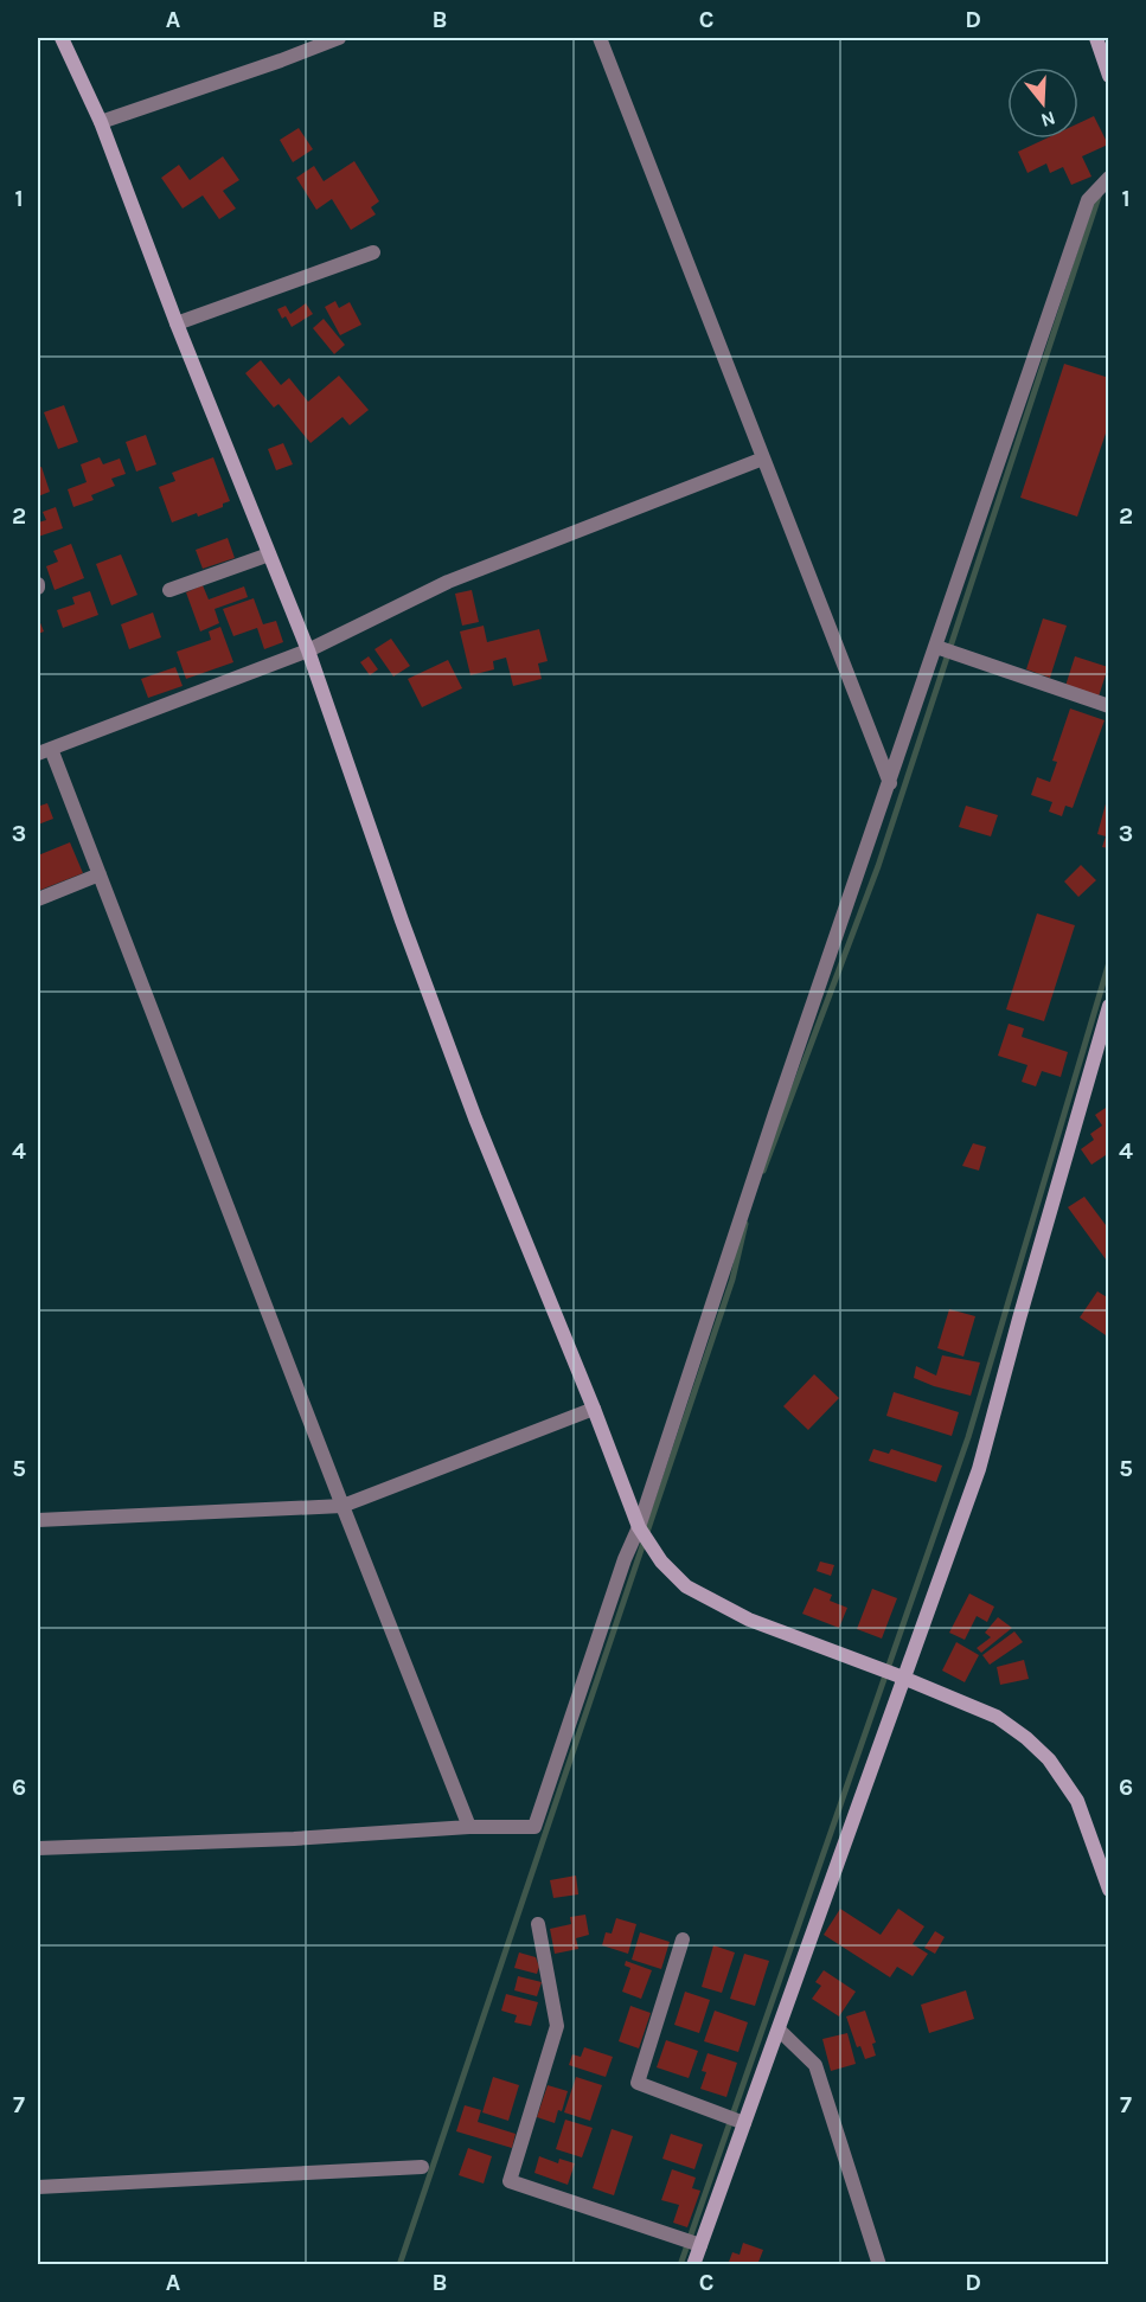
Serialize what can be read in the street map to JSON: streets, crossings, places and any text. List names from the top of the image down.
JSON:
{
  "north": "bottom",
  "grid": {
    "columns": [
      "A",
      "B",
      "C",
      "D"
    ],
    "rows": [
      "1",
      "2",
      "3",
      "4",
      "5",
      "6",
      "7"
    ]
  }
}
